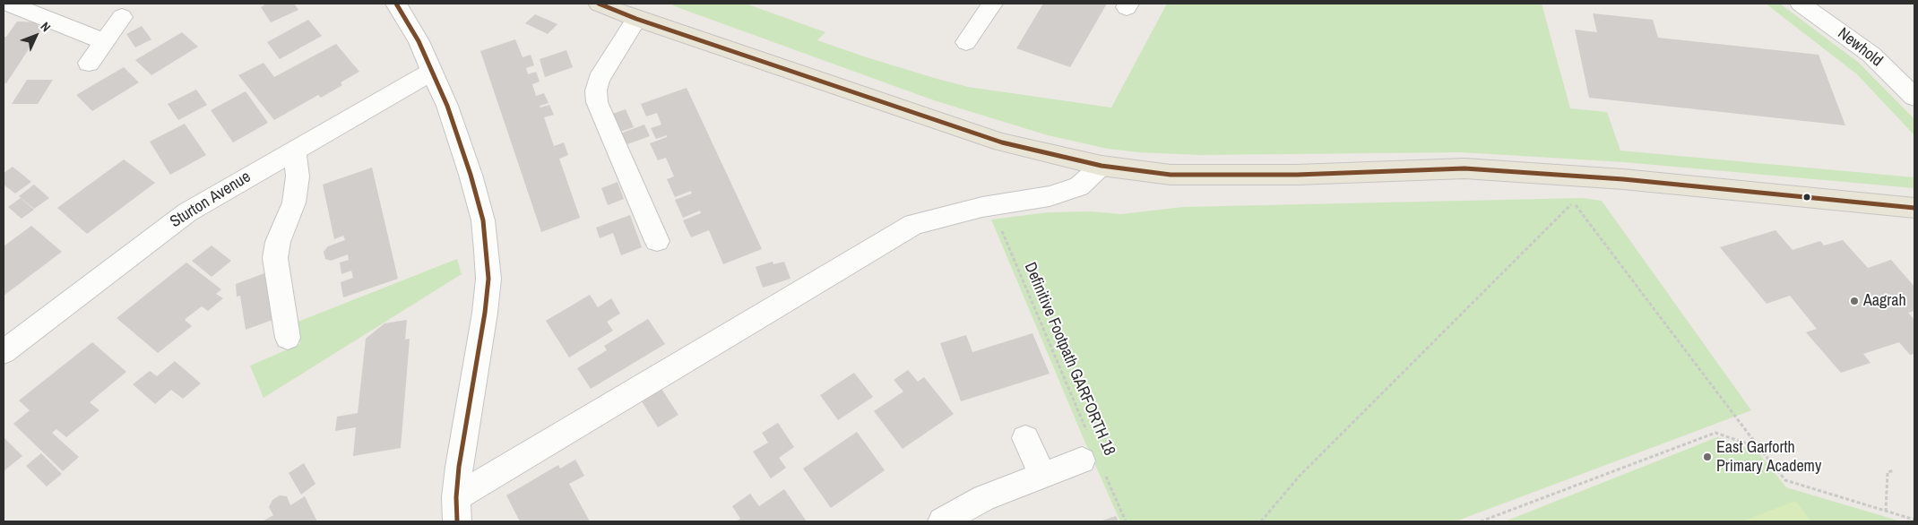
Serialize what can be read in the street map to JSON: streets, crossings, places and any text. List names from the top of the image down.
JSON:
{
  "streets": {
    "street": ["Newhold", "Sturton Avenue"],
    "path": ["Definitive Footpath GARFORTH 18"]
  },
  "places": ["Aagrah", "East Garforth Primary Academy"],
  "north": "top right"
}
